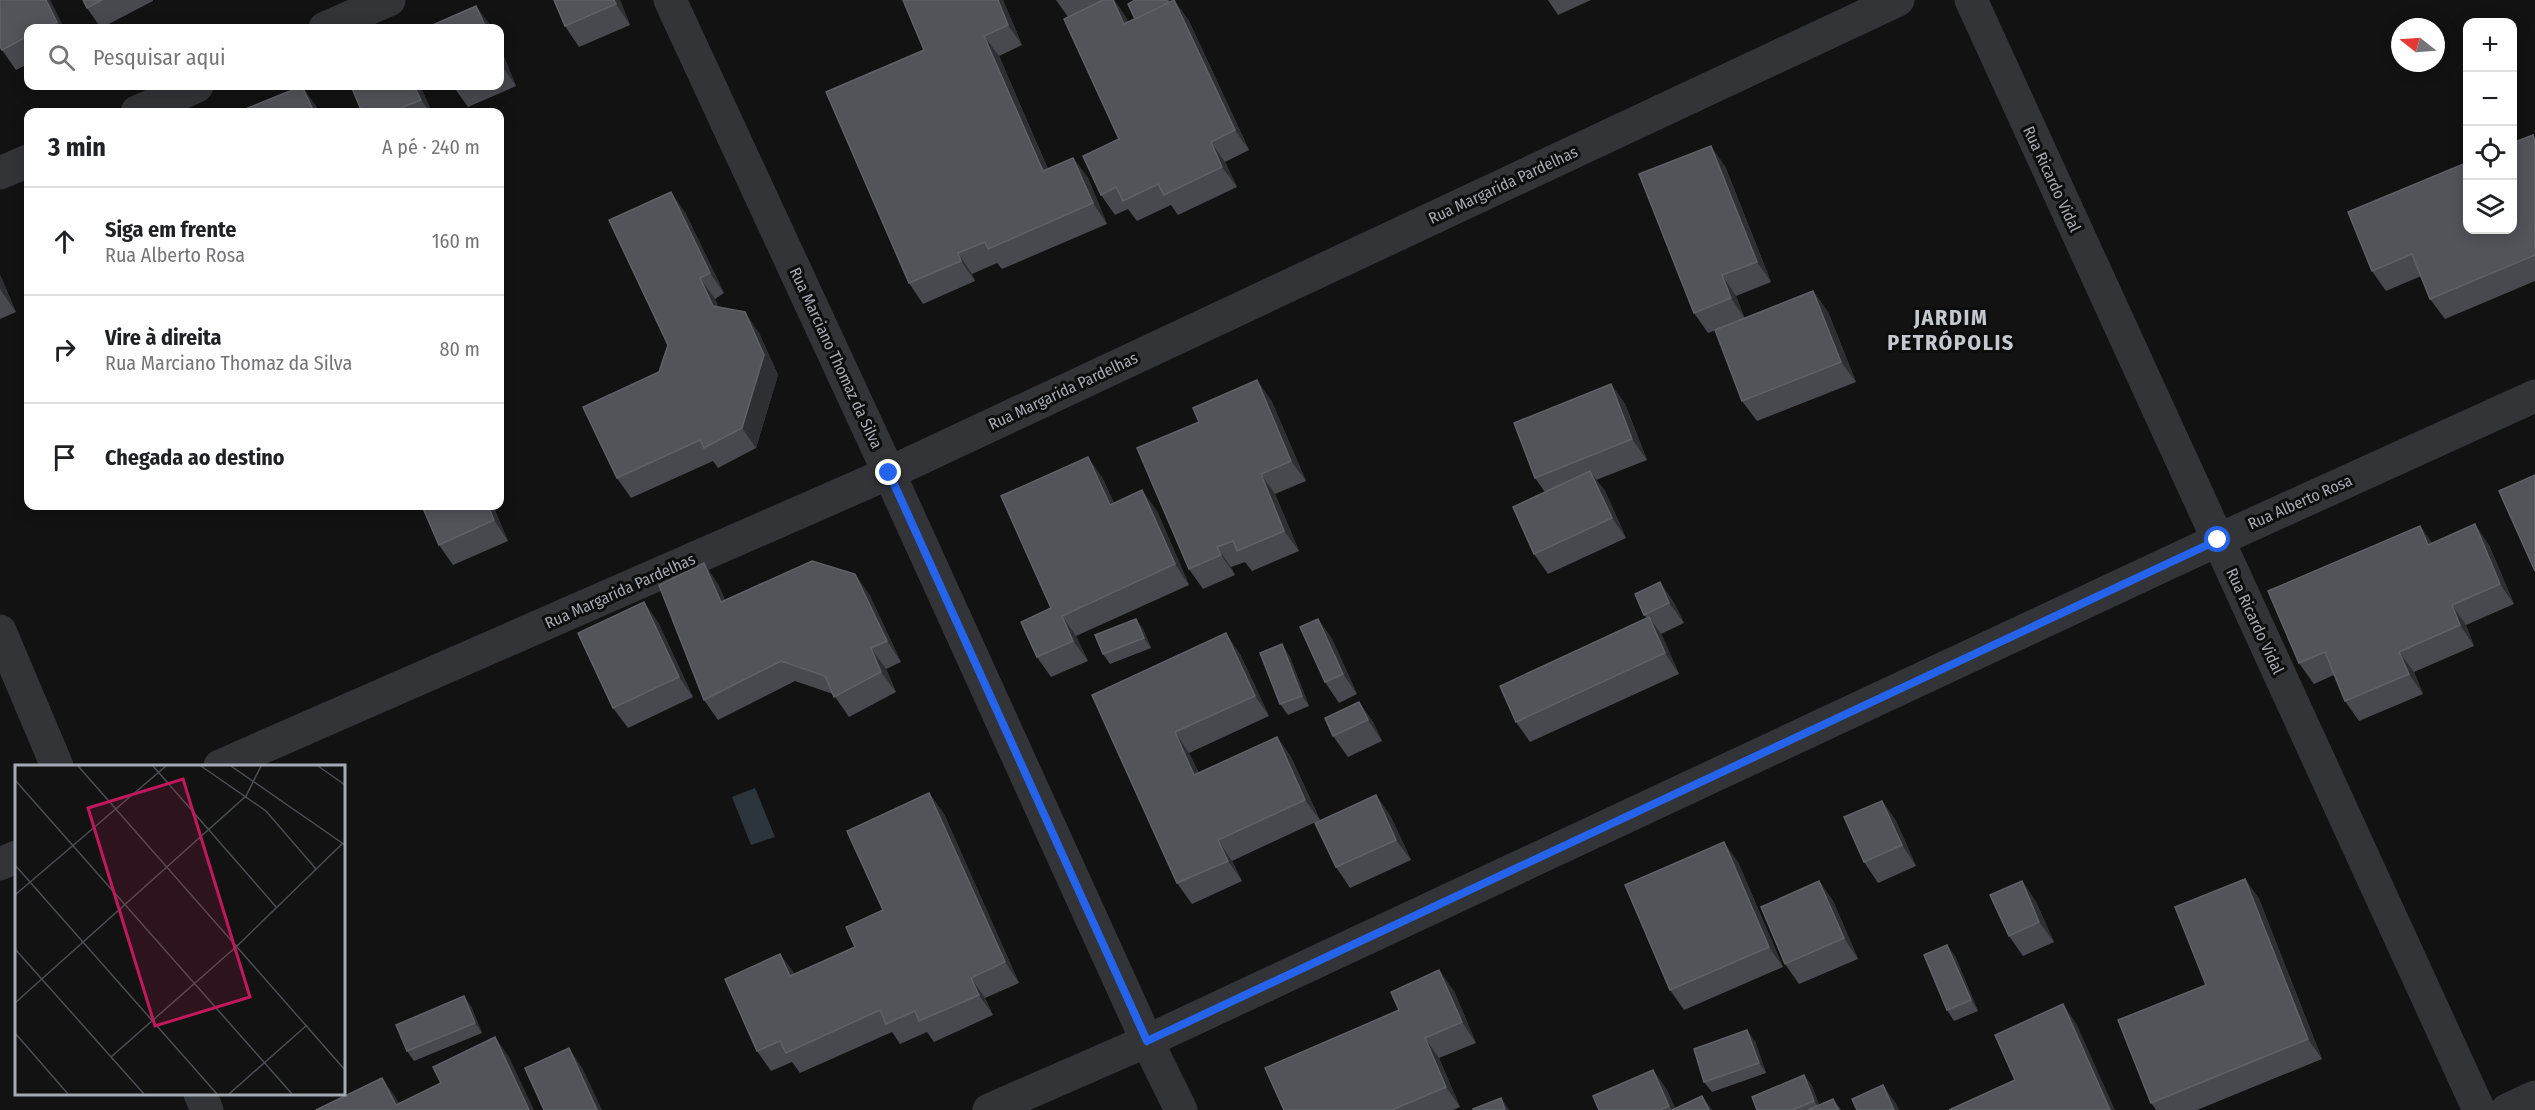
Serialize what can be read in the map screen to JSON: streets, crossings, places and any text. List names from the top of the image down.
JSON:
{
  "streets": {
    "street": [
      "Rua Ricardo Vidal",
      "Rua Margarida Pardelhas",
      "Rua Marciano Thomaz da Silva",
      "Rua Alberto Rosa"
    ]
  },
  "crossings": [
    ["Rua Ricardo Vidal", "Rua Alberto Rosa"],
    ["Rua Margarida Pardelhas", "Rua Marciano Thomaz da Silva"],
    ["Rua Marciano Thomaz da Silva", "Rua Alberto Rosa"]
  ],
  "districts": ["JARDIM PETRÓPOLIS"],
  "north": "left",
  "page": {
    "map_buttons": ["+", "−"],
    "search": "Pesquisar aqui",
    "heading": ["3 min", "A pé · 240 m"],
    "list": [
      ["Siga em frente", "Rua Alberto Rosa", "160 m"],
      ["Vire à direita", "Rua Marciano Thomaz da Silva", "80 m"],
      "Chegada ao destino"
    ]
  }
}
